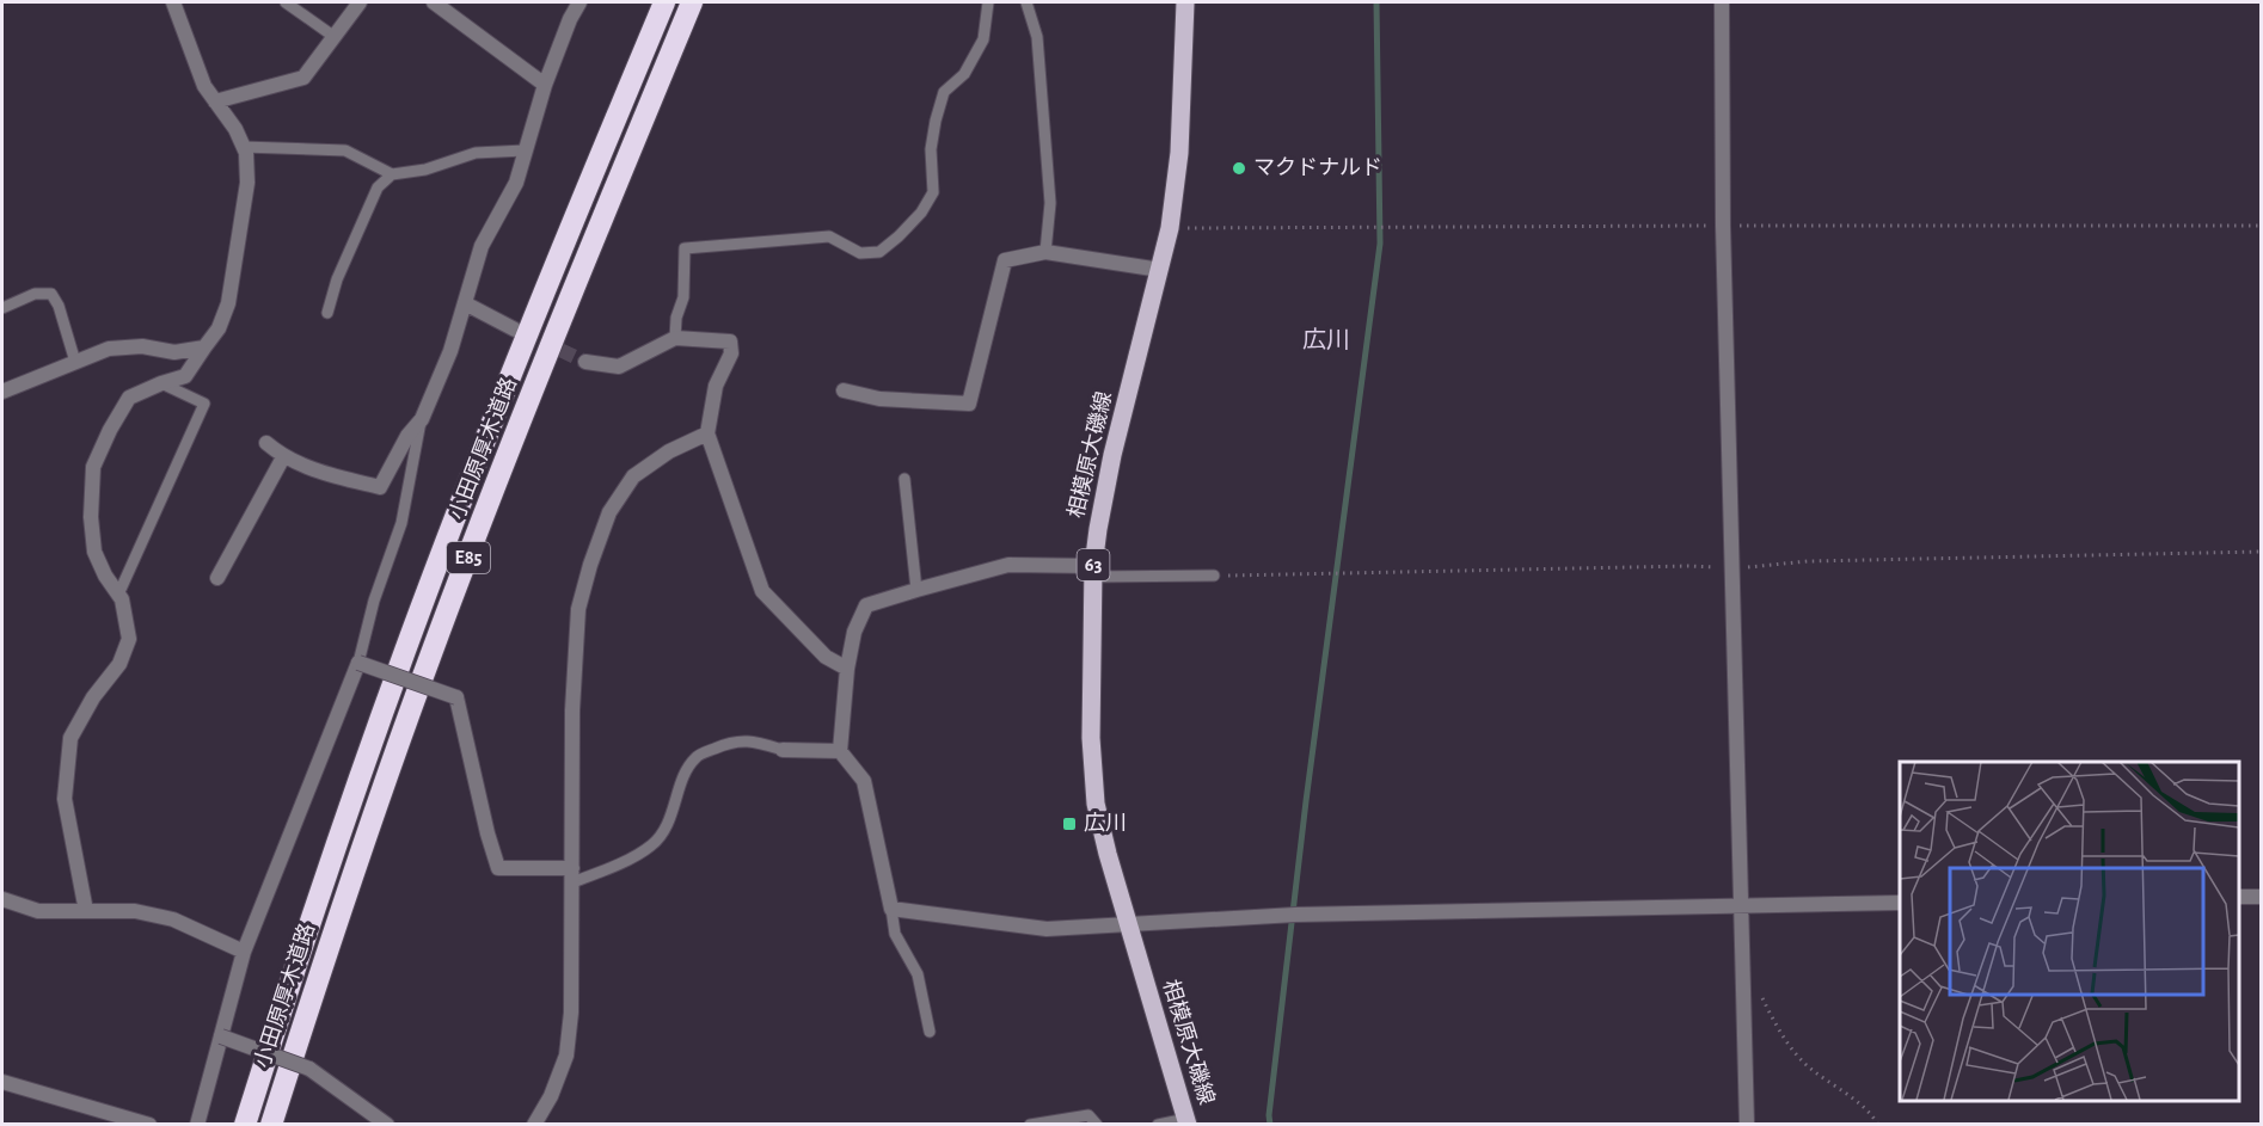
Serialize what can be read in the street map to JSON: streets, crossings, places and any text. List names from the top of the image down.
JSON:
{
  "streets": {
    "highway": ["小田原厚木道路", "E85"],
    "main road": ["相模原大磯線", "63"]
  },
  "districts": ["広川"],
  "places": {
    "other": ["マクドナルド"],
    "transit": ["広川"]
  }
}
